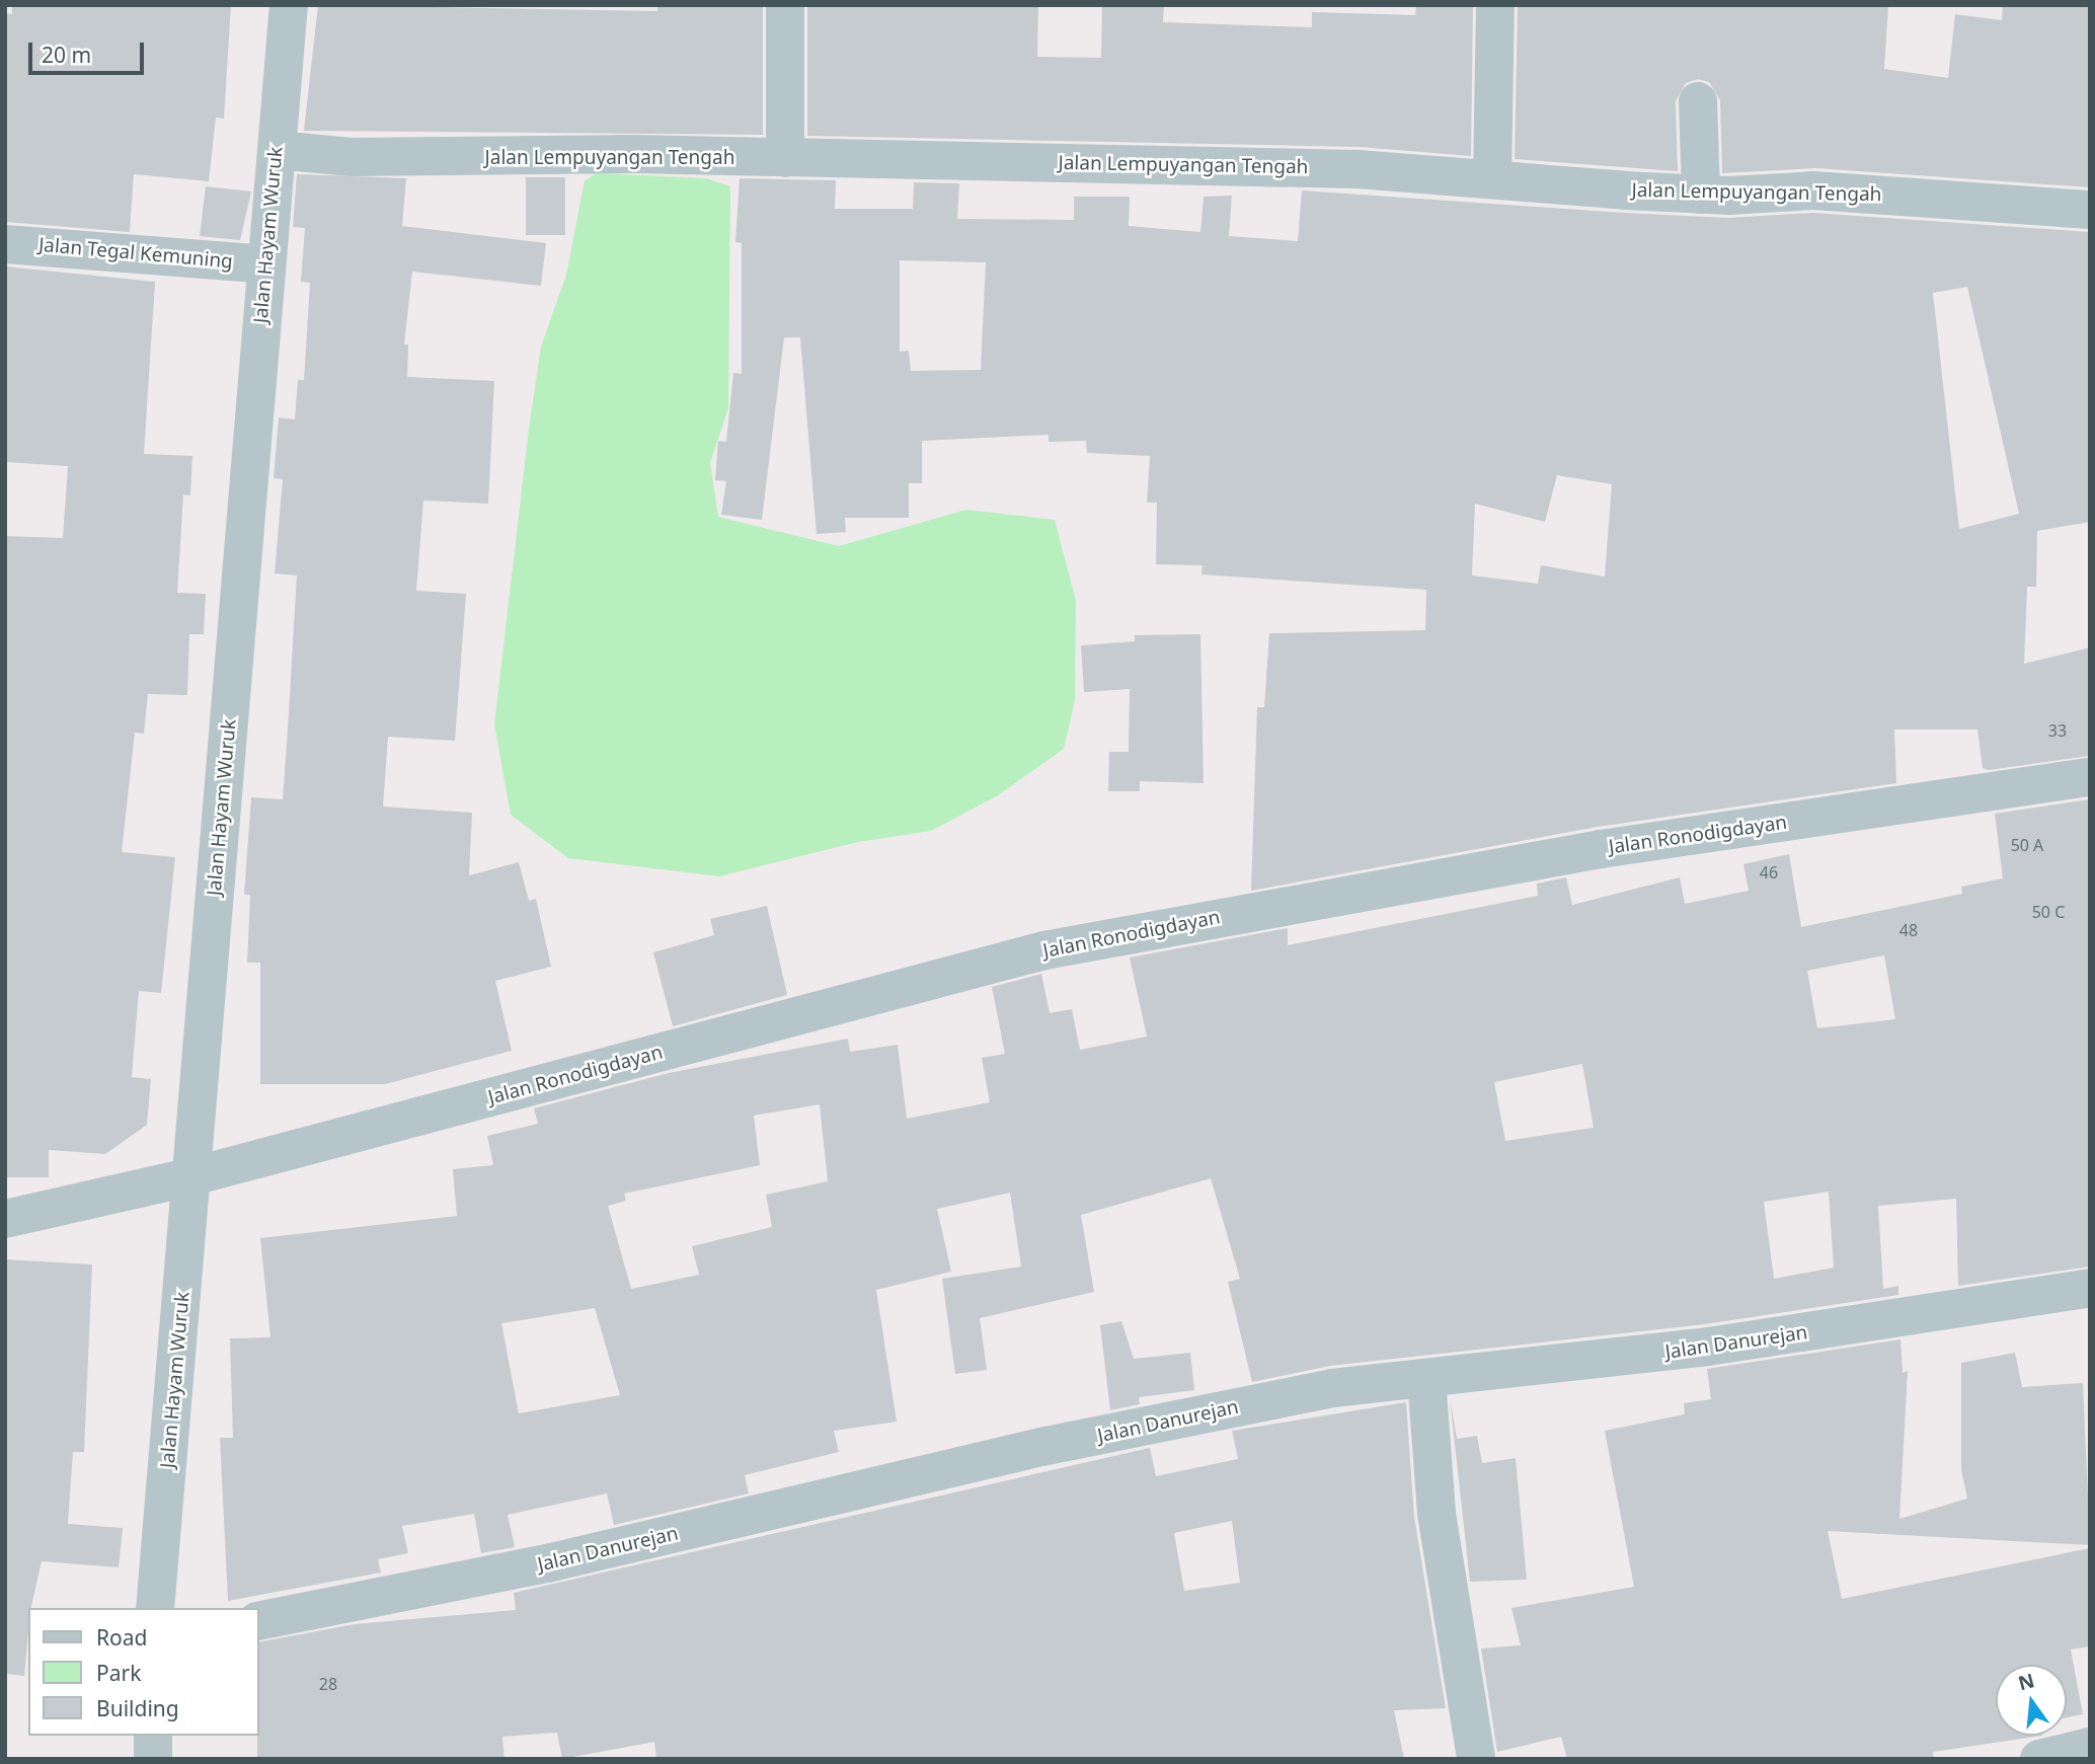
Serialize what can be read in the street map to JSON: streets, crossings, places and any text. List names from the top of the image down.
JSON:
{
  "streets": {
    "street": [
      "Jalan Lempuyangan Tengah",
      "Jalan Hayam Wuruk",
      "Jalan Tegal Kemuning",
      "Jalan Ronodigdayan",
      "Jalan Danurejan"
    ]
  },
  "crossings": [
    ["Jalan Lempuyangan Tengah", "Jalan Hayam Wuruk"],
    ["Jalan Hayam Wuruk", "Jalan Tegal Kemuning"],
    ["Jalan Hayam Wuruk", "Jalan Ronodigdayan"]
  ],
  "house_numbers": [
    "33",
    "50 A",
    "46",
    "50 C",
    "48",
    "28"
  ],
  "legend": ["Road", "Park", "Building"],
  "scale_bar": "20 m",
  "north": "top"
}
